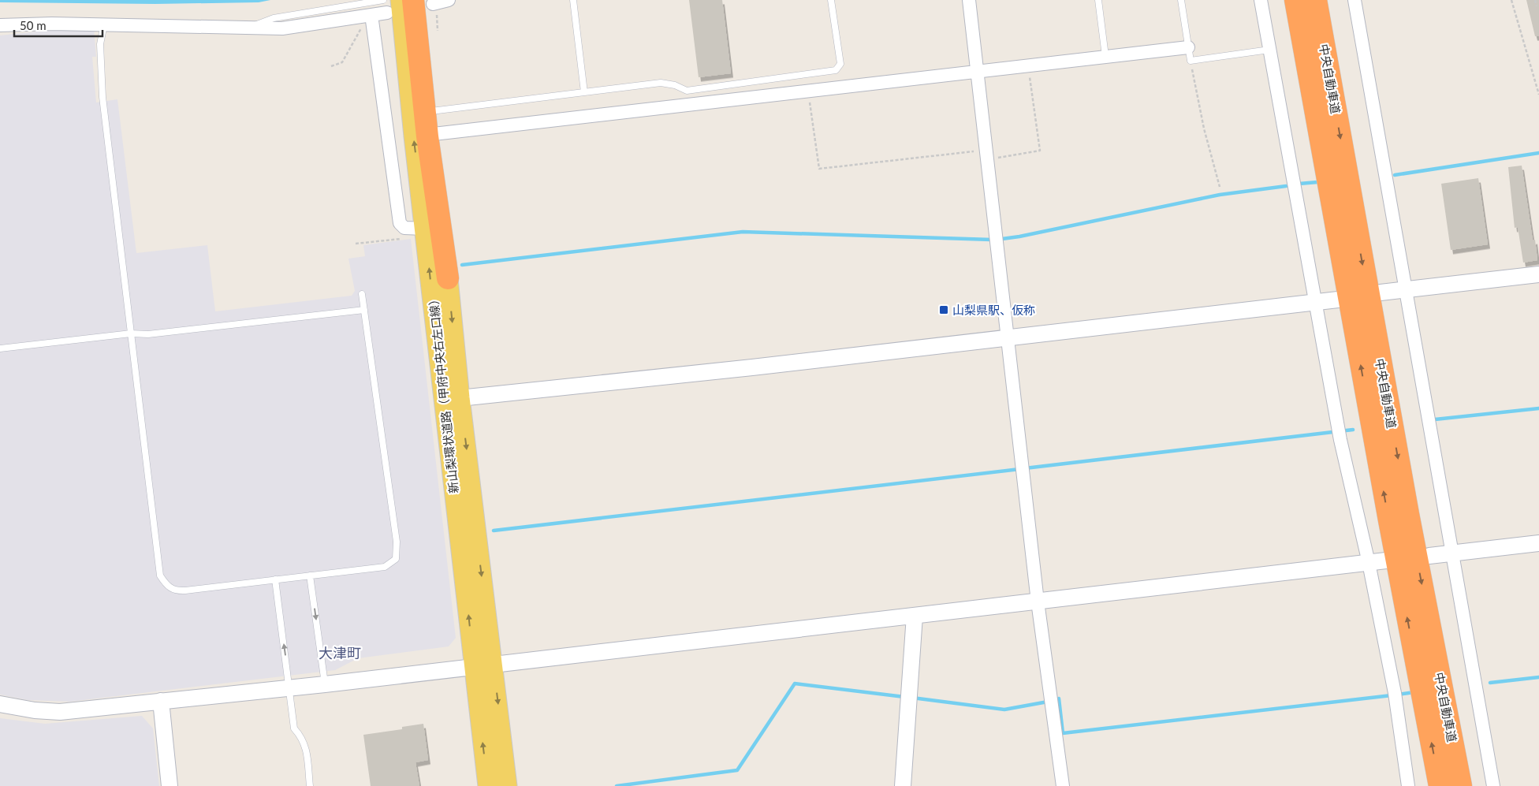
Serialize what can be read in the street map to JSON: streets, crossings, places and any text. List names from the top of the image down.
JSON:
{
  "streets": {
    "highway": ["中央自動車道"],
    "main road": ["新山梨環状道路（甲府中央右左口線）"]
  },
  "districts": ["大津町"],
  "places": {
    "transit": ["山梨県駅、仮称"]
  },
  "scale_bar": "50 m"
}
